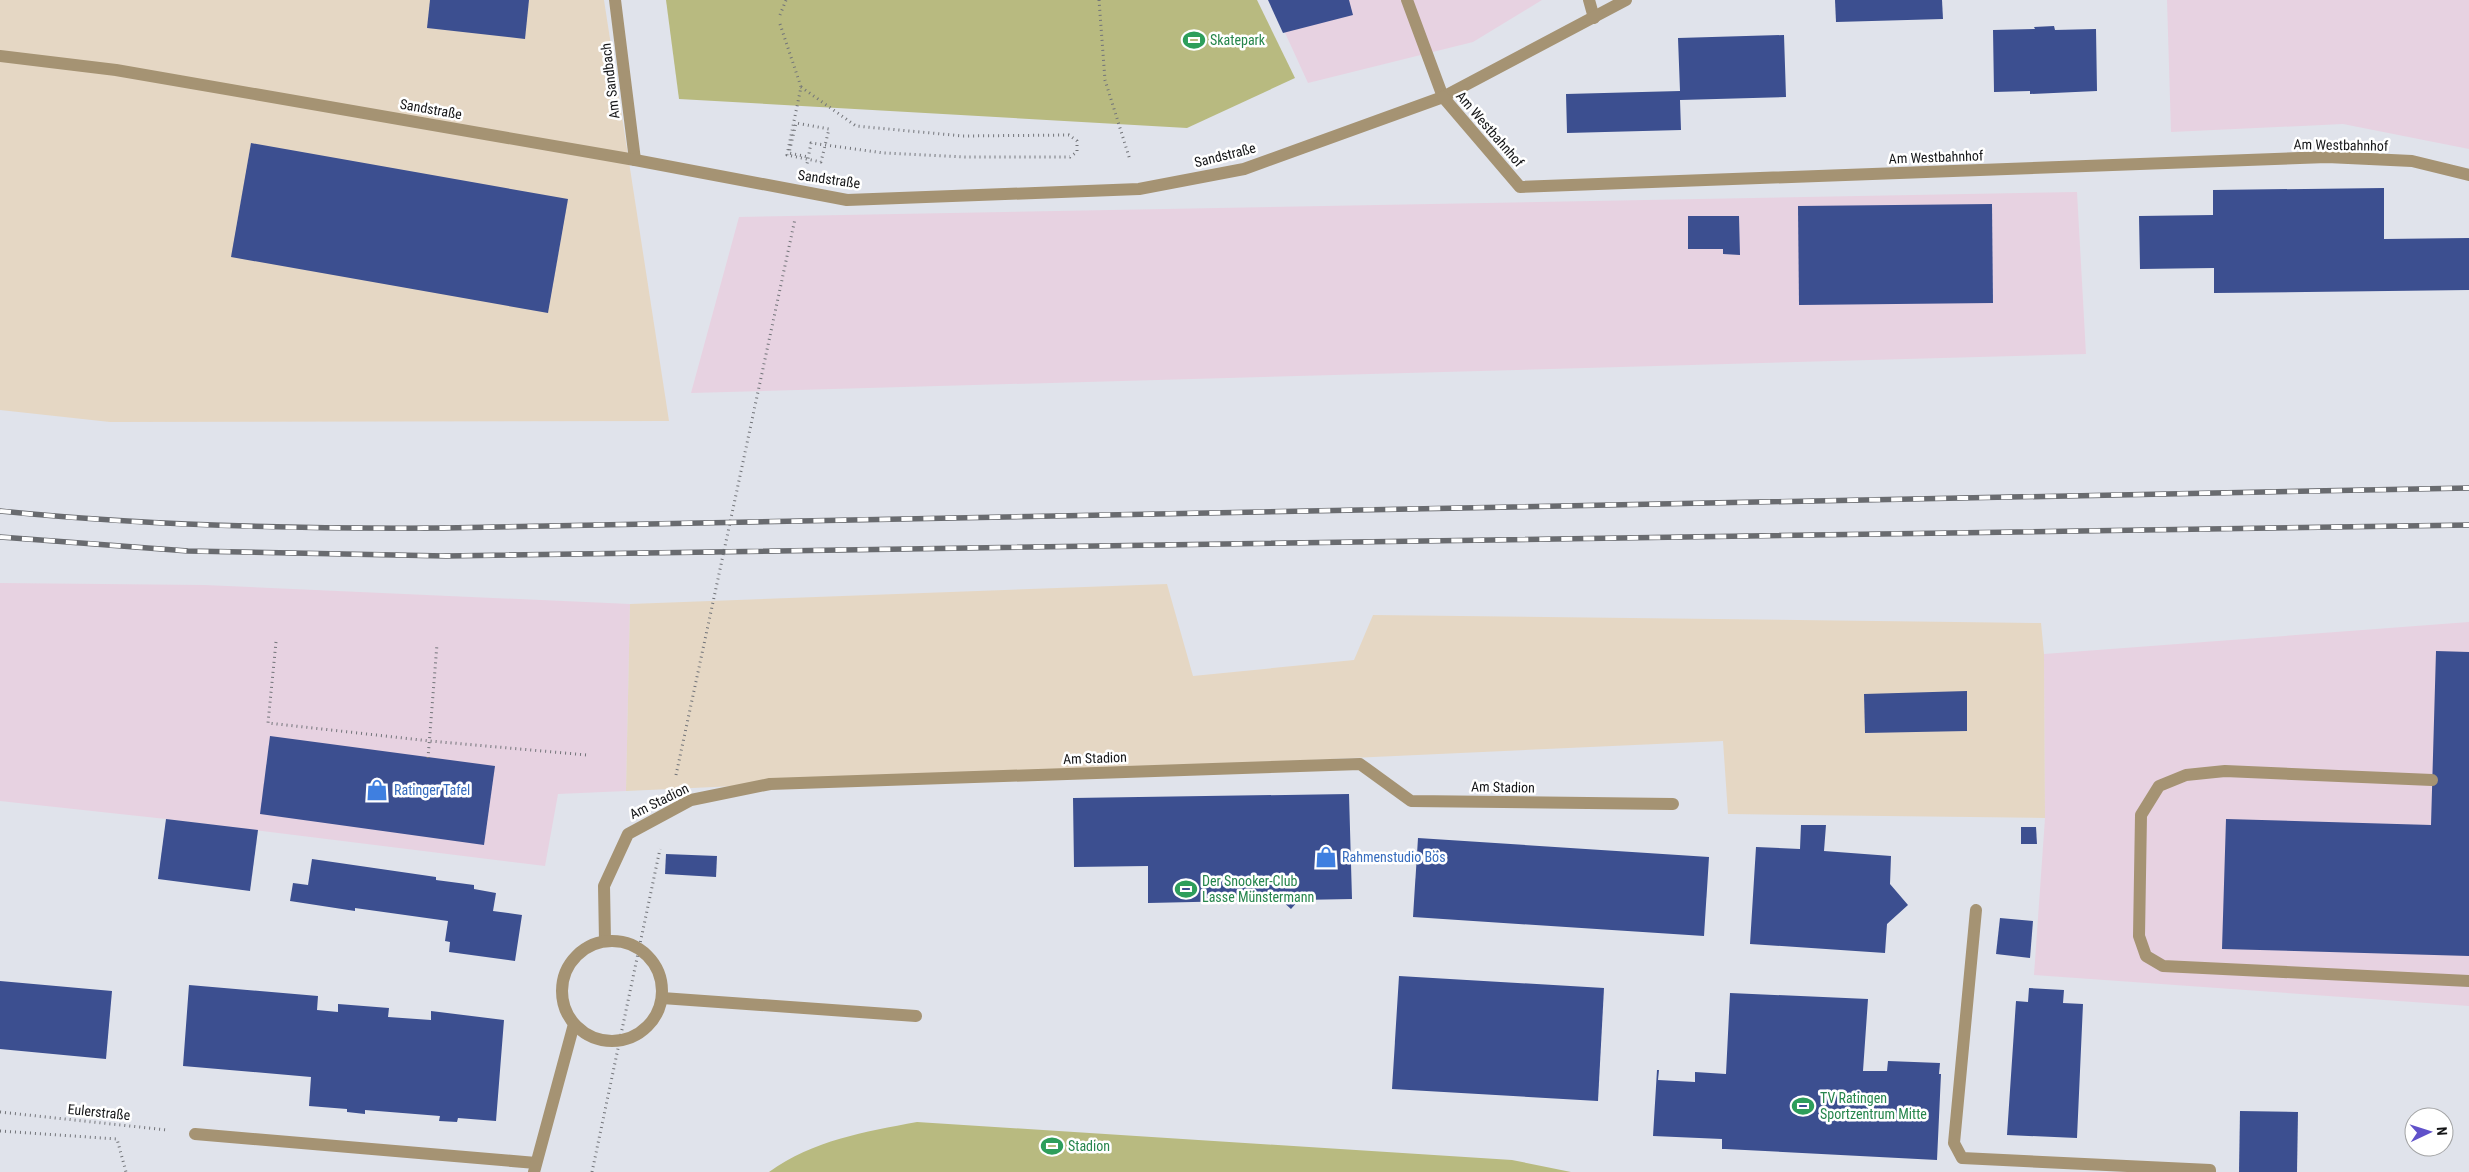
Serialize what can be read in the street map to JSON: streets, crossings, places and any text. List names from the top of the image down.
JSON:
{
  "streets": {
    "street": [
      "Am Sandbach",
      "Sandstraße",
      "Am Westbahnhof",
      "Am Stadion"
    ],
    "path": ["Eulerstraße"]
  },
  "crossings": [
    ["Am Sandbach", "Sandstraße"],
    ["Sandstraße", "Am Westbahnhof"]
  ],
  "places": {
    "sports": [
      "Skatepark",
      "Der Snooker-Club Lasse Münstermann",
      "TV Ratingen Sportzentrum Mitte",
      "Stadion"
    ],
    "shop": ["Ratinger Tafel", "Rahmenstudio Bös"]
  },
  "north": "right"
}
